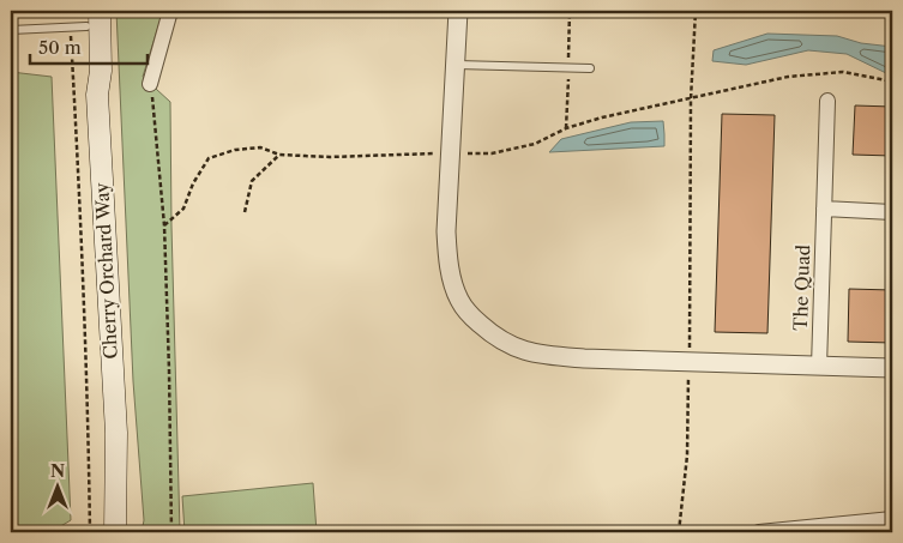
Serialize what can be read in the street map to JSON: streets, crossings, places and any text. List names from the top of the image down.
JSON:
{
  "streets": {
    "main road": ["Cherry Orchard Way"],
    "street": ["The Quad"]
  },
  "scale_bar": "50 m",
  "north": "top"
}
